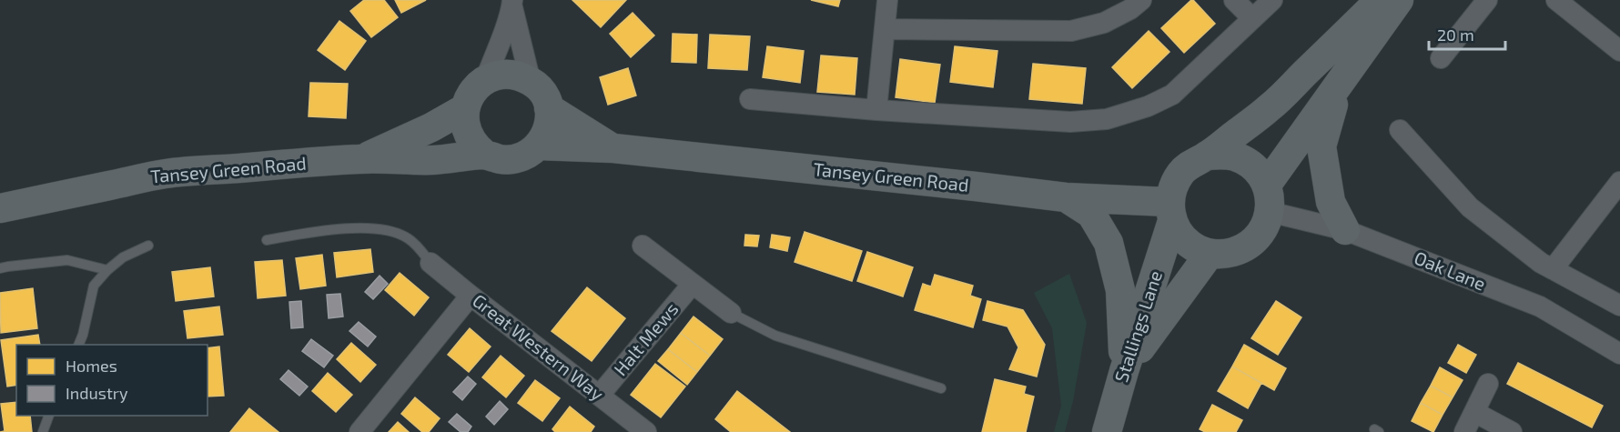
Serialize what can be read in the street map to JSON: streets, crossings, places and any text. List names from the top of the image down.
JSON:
{
  "streets": {
    "street": [
      "Tansey Green Road",
      "Oak Lane",
      "Stallings Lane",
      "Halt Mews",
      "Great Western Way"
    ]
  },
  "crossings": [
    ["Tansey Green Road", "Oak Lane"],
    ["Tansey Green Road", "Stallings Lane"],
    ["Oak Lane", "Stallings Lane"],
    ["Halt Mews", "Great Western Way"]
  ],
  "legend": ["Homes", "Industry"],
  "scale_bar": "20 m"
}
